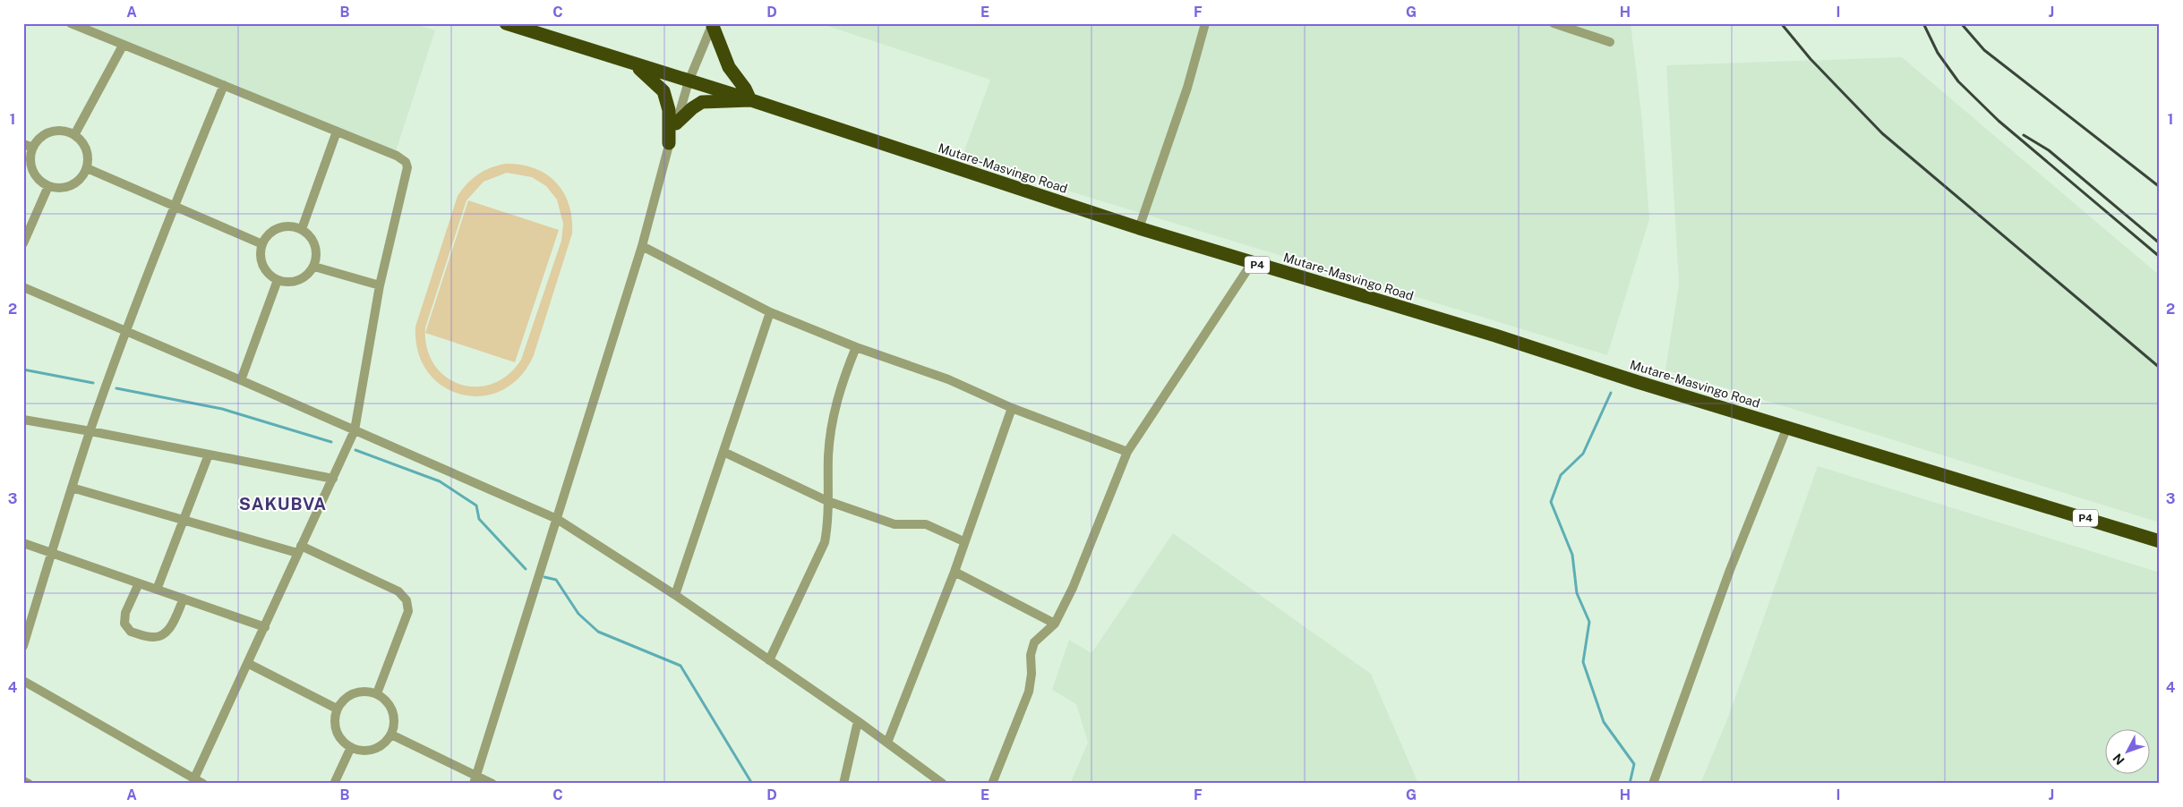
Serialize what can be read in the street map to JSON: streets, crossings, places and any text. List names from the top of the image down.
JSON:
{
  "streets": {
    "highway": ["Mutare-Masvingo Road", "P4"]
  },
  "districts": ["SAKUBVA"],
  "north": "bottom left",
  "grid": {
    "columns": [
      "A",
      "B",
      "C",
      "D",
      "E",
      "F",
      "G",
      "H",
      "I",
      "J"
    ],
    "rows": [
      "1",
      "2",
      "3",
      "4"
    ]
  }
}
